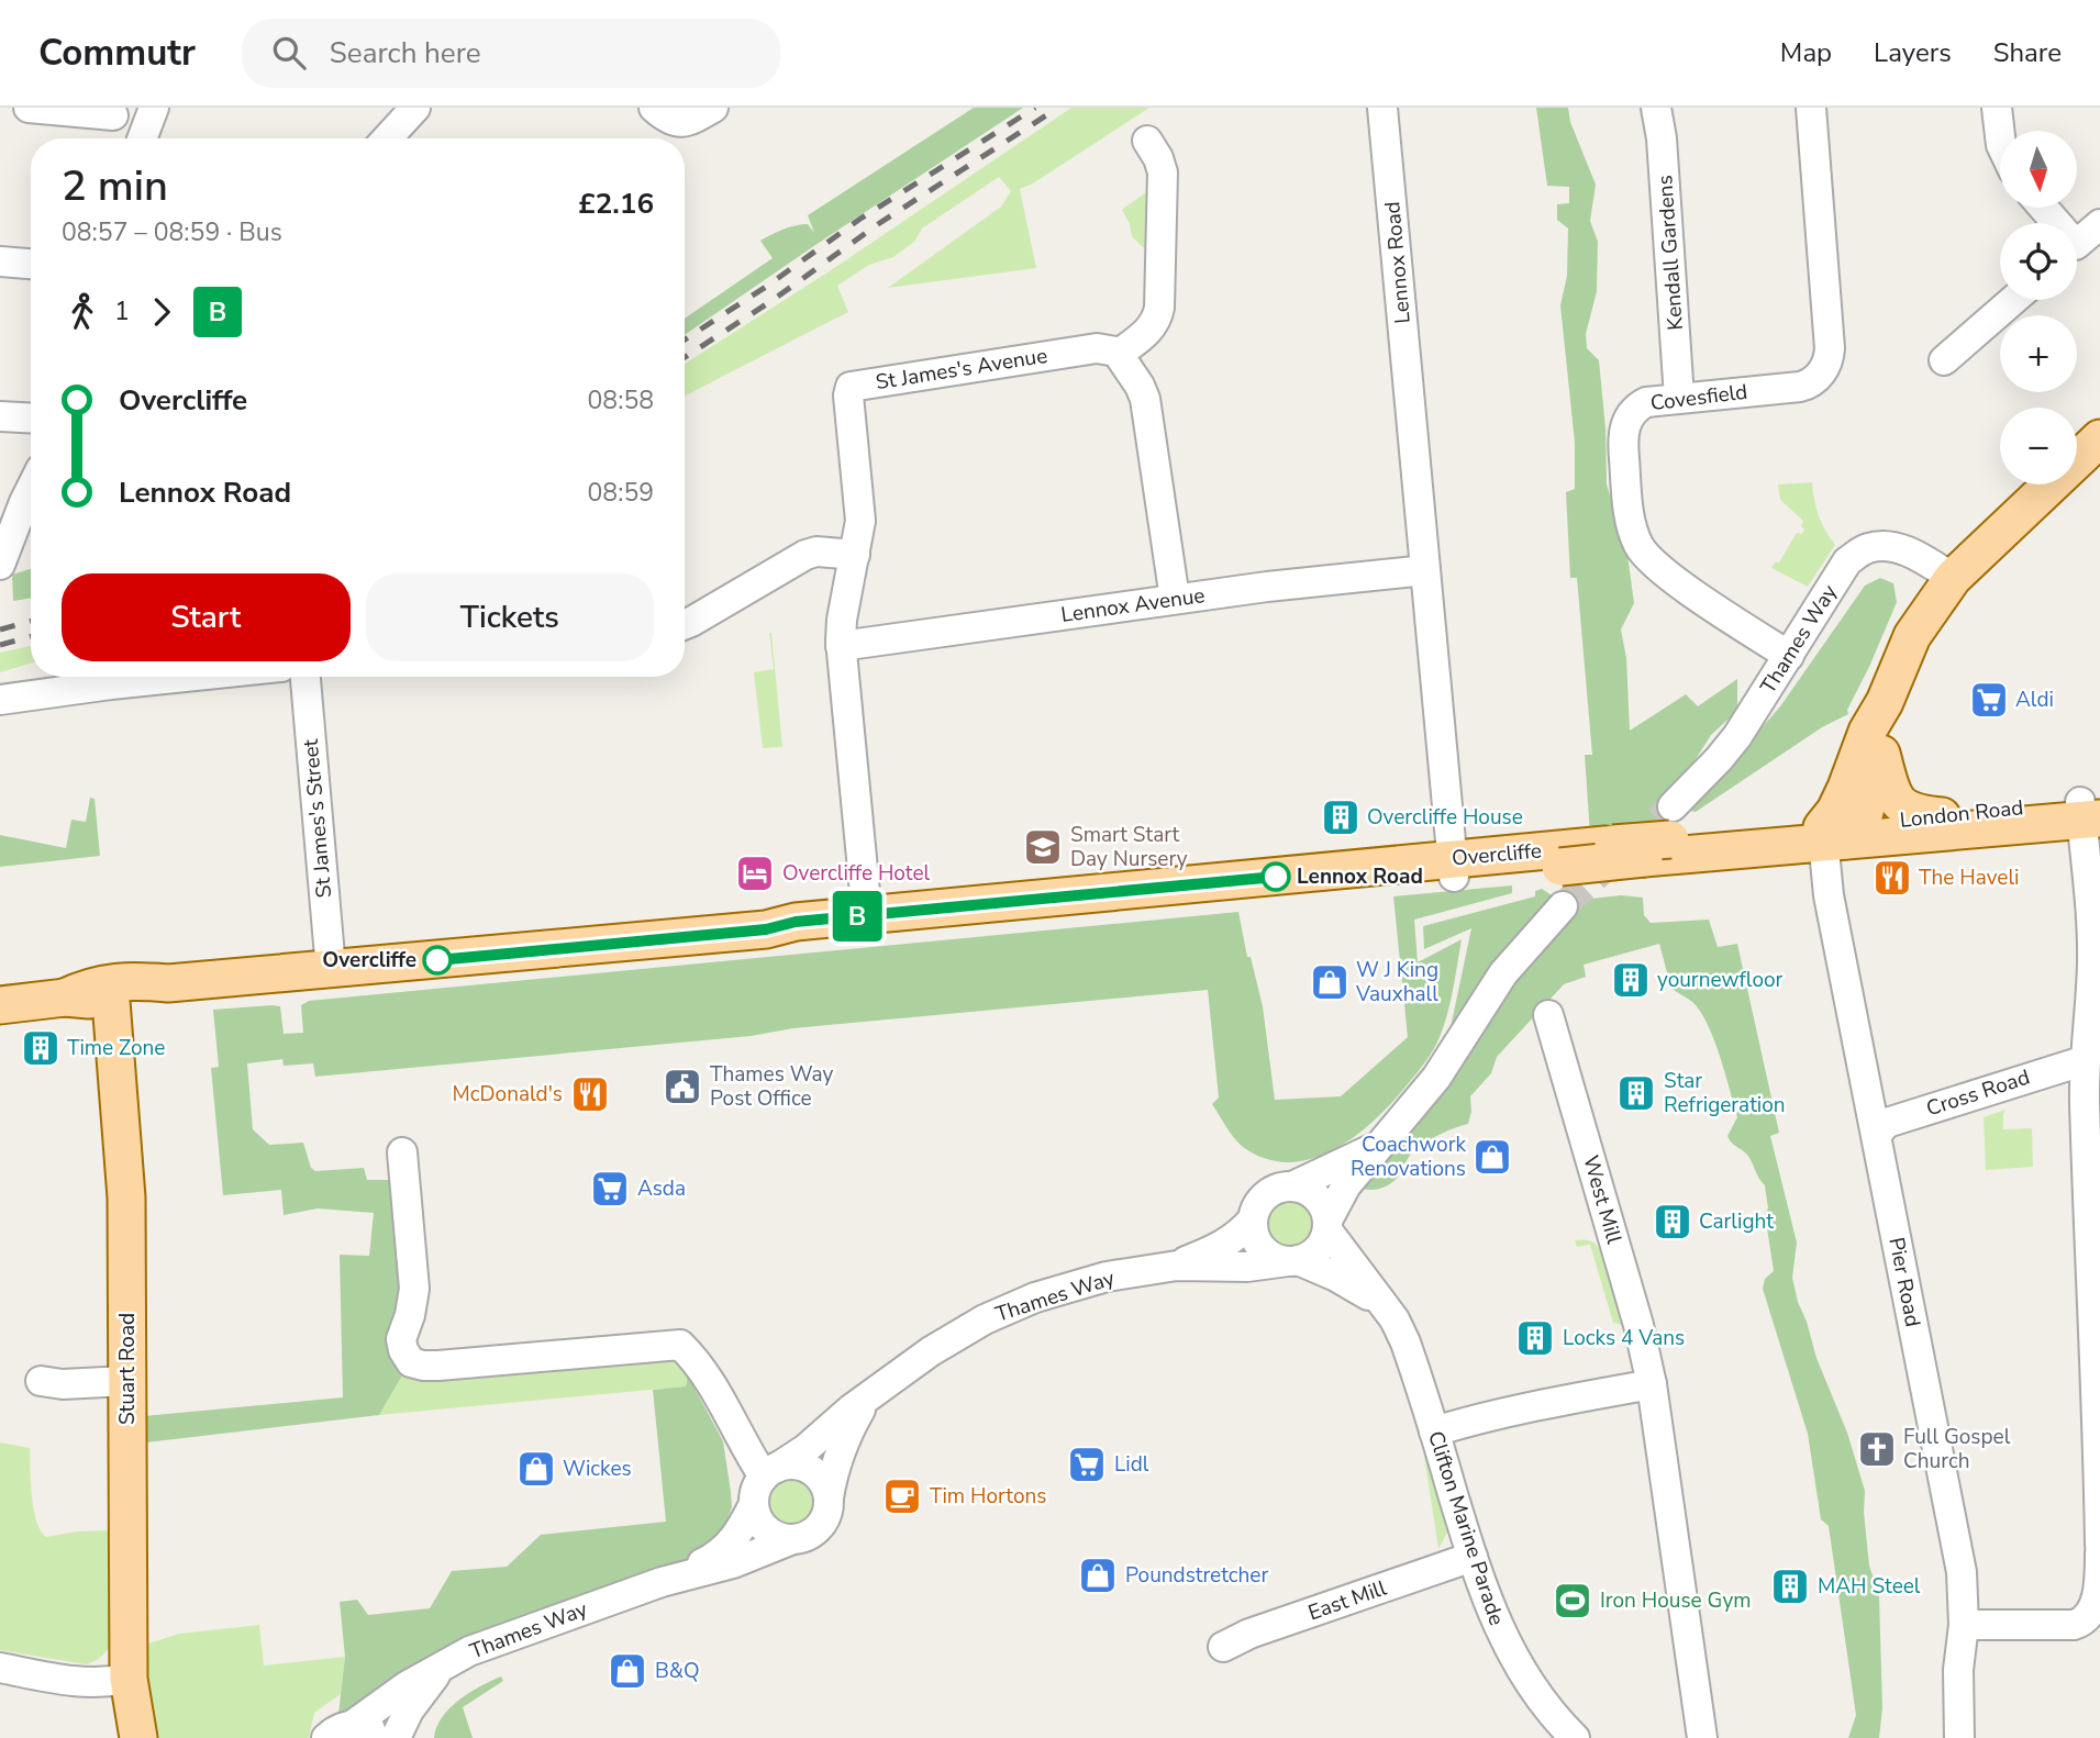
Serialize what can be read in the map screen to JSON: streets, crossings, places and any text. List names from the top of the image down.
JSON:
{
  "streets": {
    "main road": ["London Road", "Overcliffe", "Stuart Road"],
    "street": [
      "Kendall Gardens",
      "Lennox Road",
      "St James's Avenue",
      "Covesfield",
      "Lennox Avenue",
      "Thames Way",
      "St James's Street",
      "Cross Road",
      "West Mill",
      "Pier Road",
      "Clifton Marine Parade",
      "East Mill"
    ]
  },
  "crossings": [
    ["Kendall Gardens", "Covesfield"],
    ["Lennox Road", "Lennox Avenue"],
    ["Lennox Road", "Overcliffe"],
    ["St James's Avenue", "Lennox Avenue"],
    ["St James's Avenue", "Overcliffe"],
    ["Covesfield", "Thames Way"],
    ["Thames Way", "Overcliffe"],
    ["Thames Way", "Clifton Marine Parade"],
    ["London Road", "Overcliffe"],
    ["London Road", "Pier Road"],
    ["St James's Street", "Overcliffe"],
    ["Overcliffe", "Stuart Road"],
    ["Cross Road", "Pier Road"],
    ["Clifton Marine Parade", "East Mill"]
  ],
  "places": {
    "supermarket": ["Aldi", "Asda", "Lidl"],
    "building": [
      "Overcliffe House",
      "yournewfloor",
      "Time Zone",
      "Star Refrigeration",
      "Carlight",
      "Locks 4 Vans",
      "MAH Steel"
    ],
    "school or university": ["Smart Start Day Nursery"],
    "hotel": ["Overcliffe Hotel"],
    "other": ["Lennox Road", "Overcliffe"],
    "restaurant": ["The Haveli", "McDonald's"],
    "shop": [
      "W J King Vauxhall",
      "Coachwork Renovations",
      "Wickes",
      "Poundstretcher",
      "B&Q"
    ],
    "public building": ["Thames Way Post Office"],
    "church": ["Full Gospel Church"],
    "cafe": ["Tim Hortons"],
    "sports": ["Iron House Gym"]
  },
  "lines": ["bus line B"],
  "north": "bottom",
  "page": {
    "header": "Commutr",
    "search": "Search here",
    "nav": ["Map", "Layers", "Share"],
    "on_map": "B",
    "map_buttons": ["+", "−"],
    "heading": ["2 min", "08:57 – 08:59 · Bus", "£2.16"],
    "legs": ["1", "B"],
    "list": [
      {
        "name": "Overcliffe",
        "value": "08:58"
      },
      {
        "name": "Lennox Road",
        "value": "08:59"
      }
    ],
    "buttons": ["Start", "Tickets"]
  }
}
